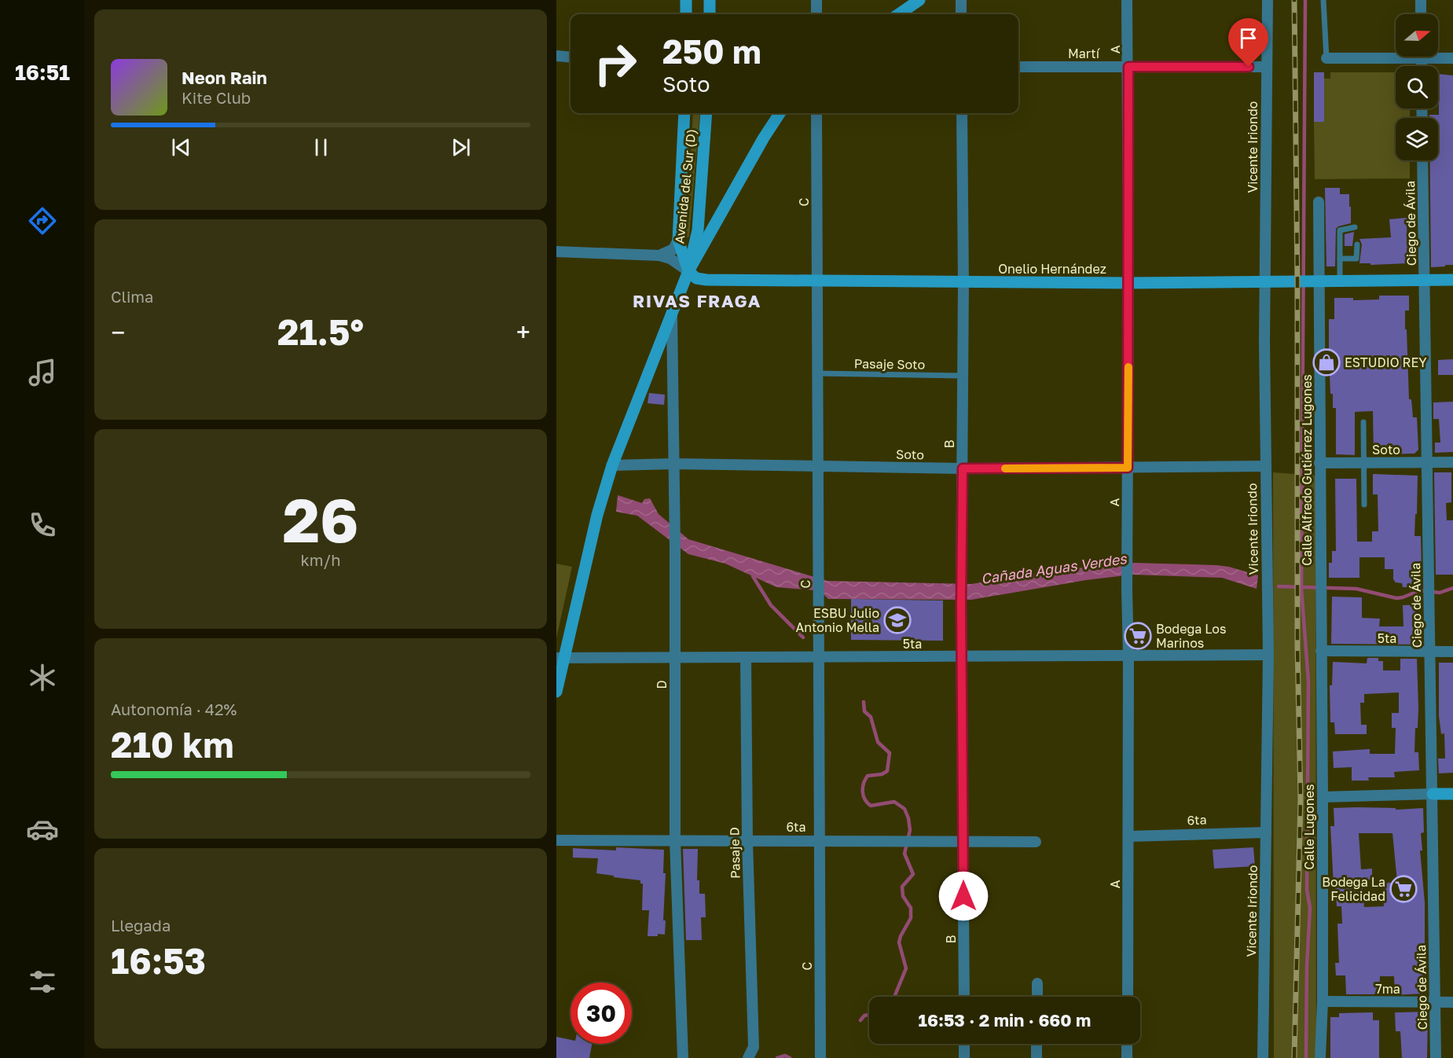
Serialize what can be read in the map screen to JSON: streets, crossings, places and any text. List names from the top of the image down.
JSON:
{
  "streets": {
    "street": [
      "A",
      "Martí",
      "Vicente Iriondo",
      "Avenida del Sur (D)",
      "C",
      "Ciego de Ávila",
      "Onelio Hernández",
      "B",
      "Soto",
      "Calle Alfredo Gutiérrez Lugones",
      "5ta",
      "D",
      "6ta",
      "Calle Lugones",
      "Pasaje D",
      "7ma"
    ],
    "lane": ["Pasaje Soto"]
  },
  "crossings": [
    ["A", "Martí"],
    ["A", "Onelio Hernández"],
    ["A", "Soto"],
    ["A", "5ta"],
    ["A", "6ta"],
    ["Martí", "Vicente Iriondo"],
    ["Vicente Iriondo", "Onelio Hernández"],
    ["Vicente Iriondo", "Soto"],
    ["Vicente Iriondo", "5ta"],
    ["Vicente Iriondo", "6ta"],
    ["Avenida del Sur (D)", "Onelio Hernández"],
    ["C", "Onelio Hernández"],
    ["C", "Pasaje Soto"],
    ["C", "Soto"],
    ["C", "5ta"],
    ["C", "6ta"],
    ["Ciego de Ávila", "Onelio Hernández"],
    ["Ciego de Ávila", "Soto"],
    ["Ciego de Ávila", "5ta"],
    ["Ciego de Ávila", "7ma"],
    ["Onelio Hernández", "B"],
    ["Onelio Hernández", "Calle Alfredo Gutiérrez Lugones"],
    ["Pasaje Soto", "B"],
    ["B", "Soto"],
    ["B", "5ta"],
    ["B", "6ta"],
    ["Soto", "Calle Alfredo Gutiérrez Lugones"],
    ["Soto", "D"],
    ["Calle Alfredo Gutiérrez Lugones", "Calle Lugones"],
    ["5ta", "D"],
    ["5ta", "Calle Lugones"],
    ["5ta", "Pasaje D"],
    ["D", "6ta"],
    ["6ta", "Pasaje D"],
    ["Calle Lugones", "7ma"]
  ],
  "districts": ["RIVAS FRAGA"],
  "water": ["Cañada Aguas Verdes"],
  "places": {
    "shop": ["ESTUDIO REY"],
    "school or university": ["ESBU Julio Antonio Mella"],
    "supermarket": ["Bodega Los Marinos", "Bodega La Felicidad"]
  },
  "north": "right",
  "page": {
    "tabs": "16:51",
    "turn": ["250 m", "Soto"],
    "song": ["Neon Rain", "Kite Club"],
    "tile": [
      "Clima",
      ["26", "km/h"],
      ["Autonomía · 42%", "210 km"],
      ["Llegada", "16:53"]
    ],
    "heat": ["−", "21.5°", "+"],
    "limit": "30",
    "trip": "16:53 · 2 min · 660 m"
  }
}
